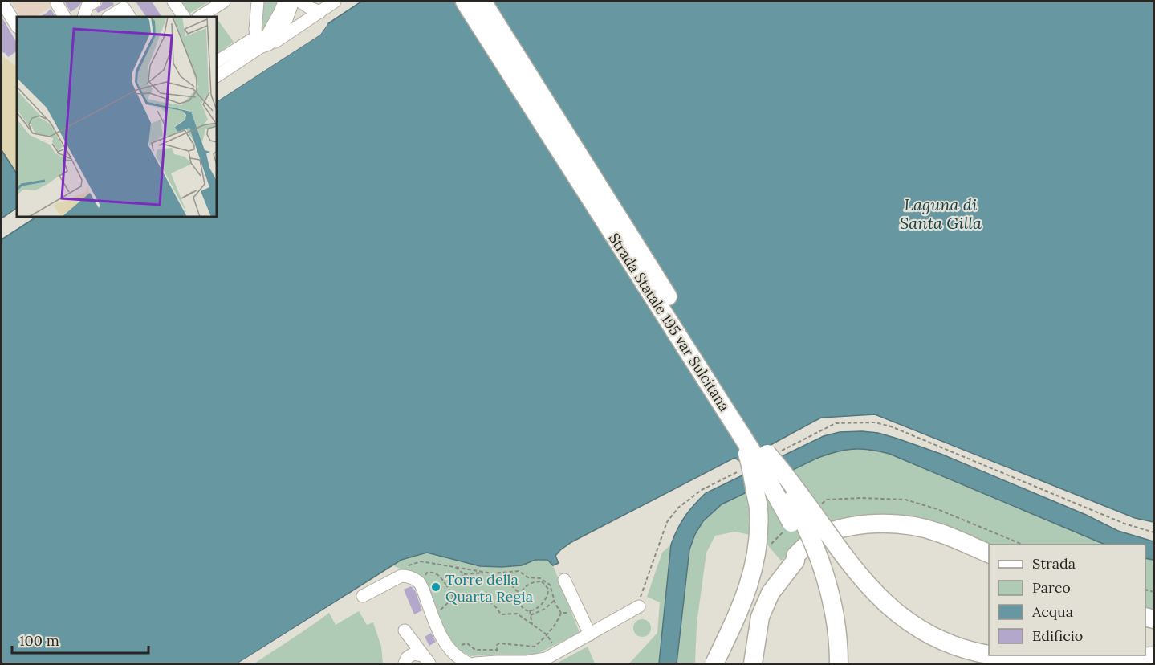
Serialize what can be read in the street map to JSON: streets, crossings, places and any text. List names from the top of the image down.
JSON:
{
  "streets": {
    "highway": ["Strada Statale 195 var Sulcitana"]
  },
  "water": ["Laguna di Santa Gilla"],
  "places": ["Torre della Quarta Regia"],
  "legend": [
    "Strada",
    "Parco",
    "Acqua",
    "Edificio"
  ],
  "scale_bar": "100 m"
}
